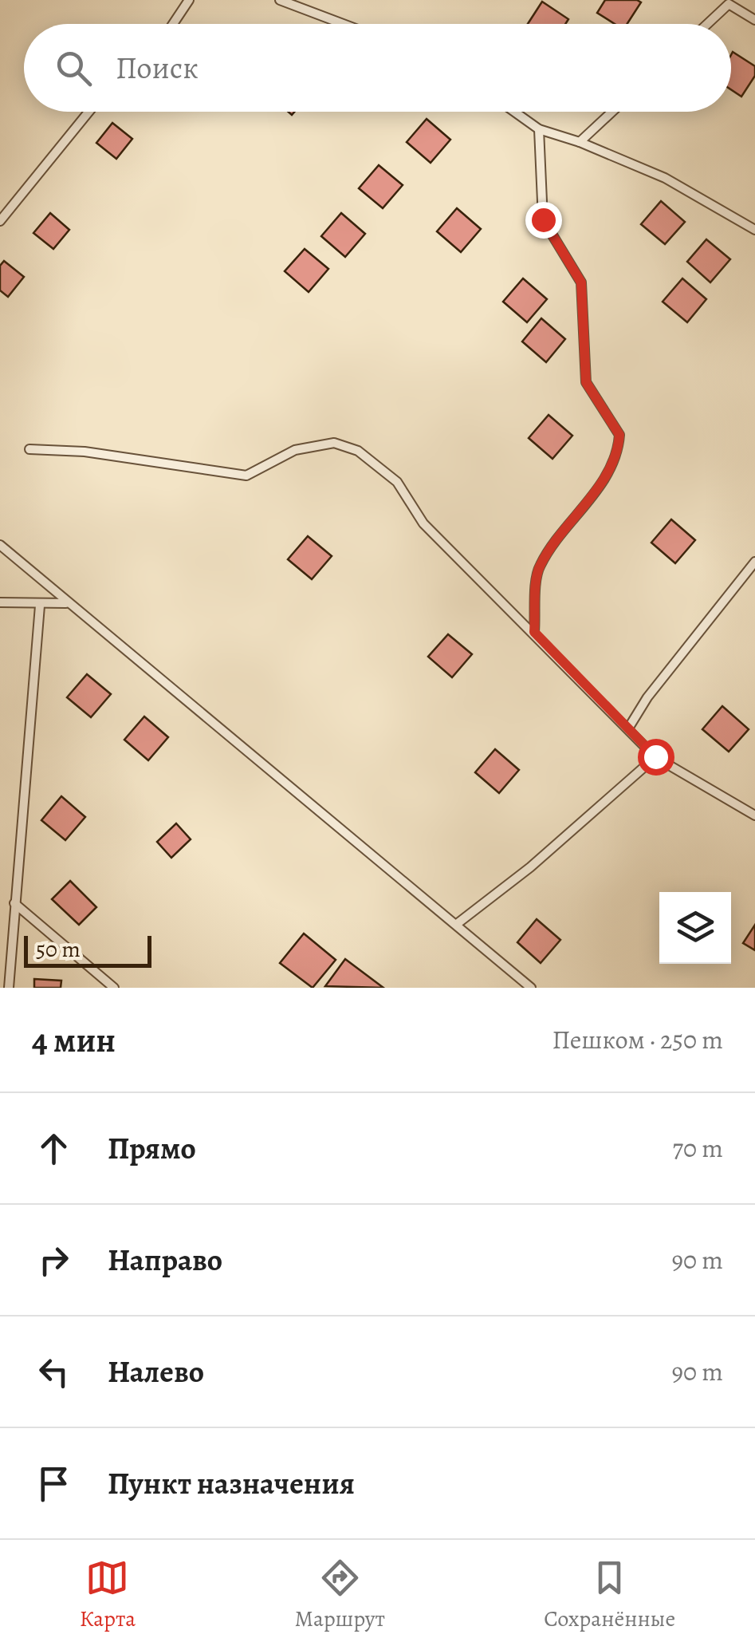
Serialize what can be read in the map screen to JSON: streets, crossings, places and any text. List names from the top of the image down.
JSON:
{
  "scale_bar": "50 m",
  "page": {
    "search": "Поиск",
    "scale": "50 m",
    "heading": ["4 мин", "Пешком · 250 m"],
    "list": [
      ["Прямо", "70 m"],
      ["Направо", "90 m"],
      ["Налево", "90 m"],
      "Пункт назначения"
    ],
    "nav": ["Карта", "Маршрут", "Сохранённые"]
  }
}
